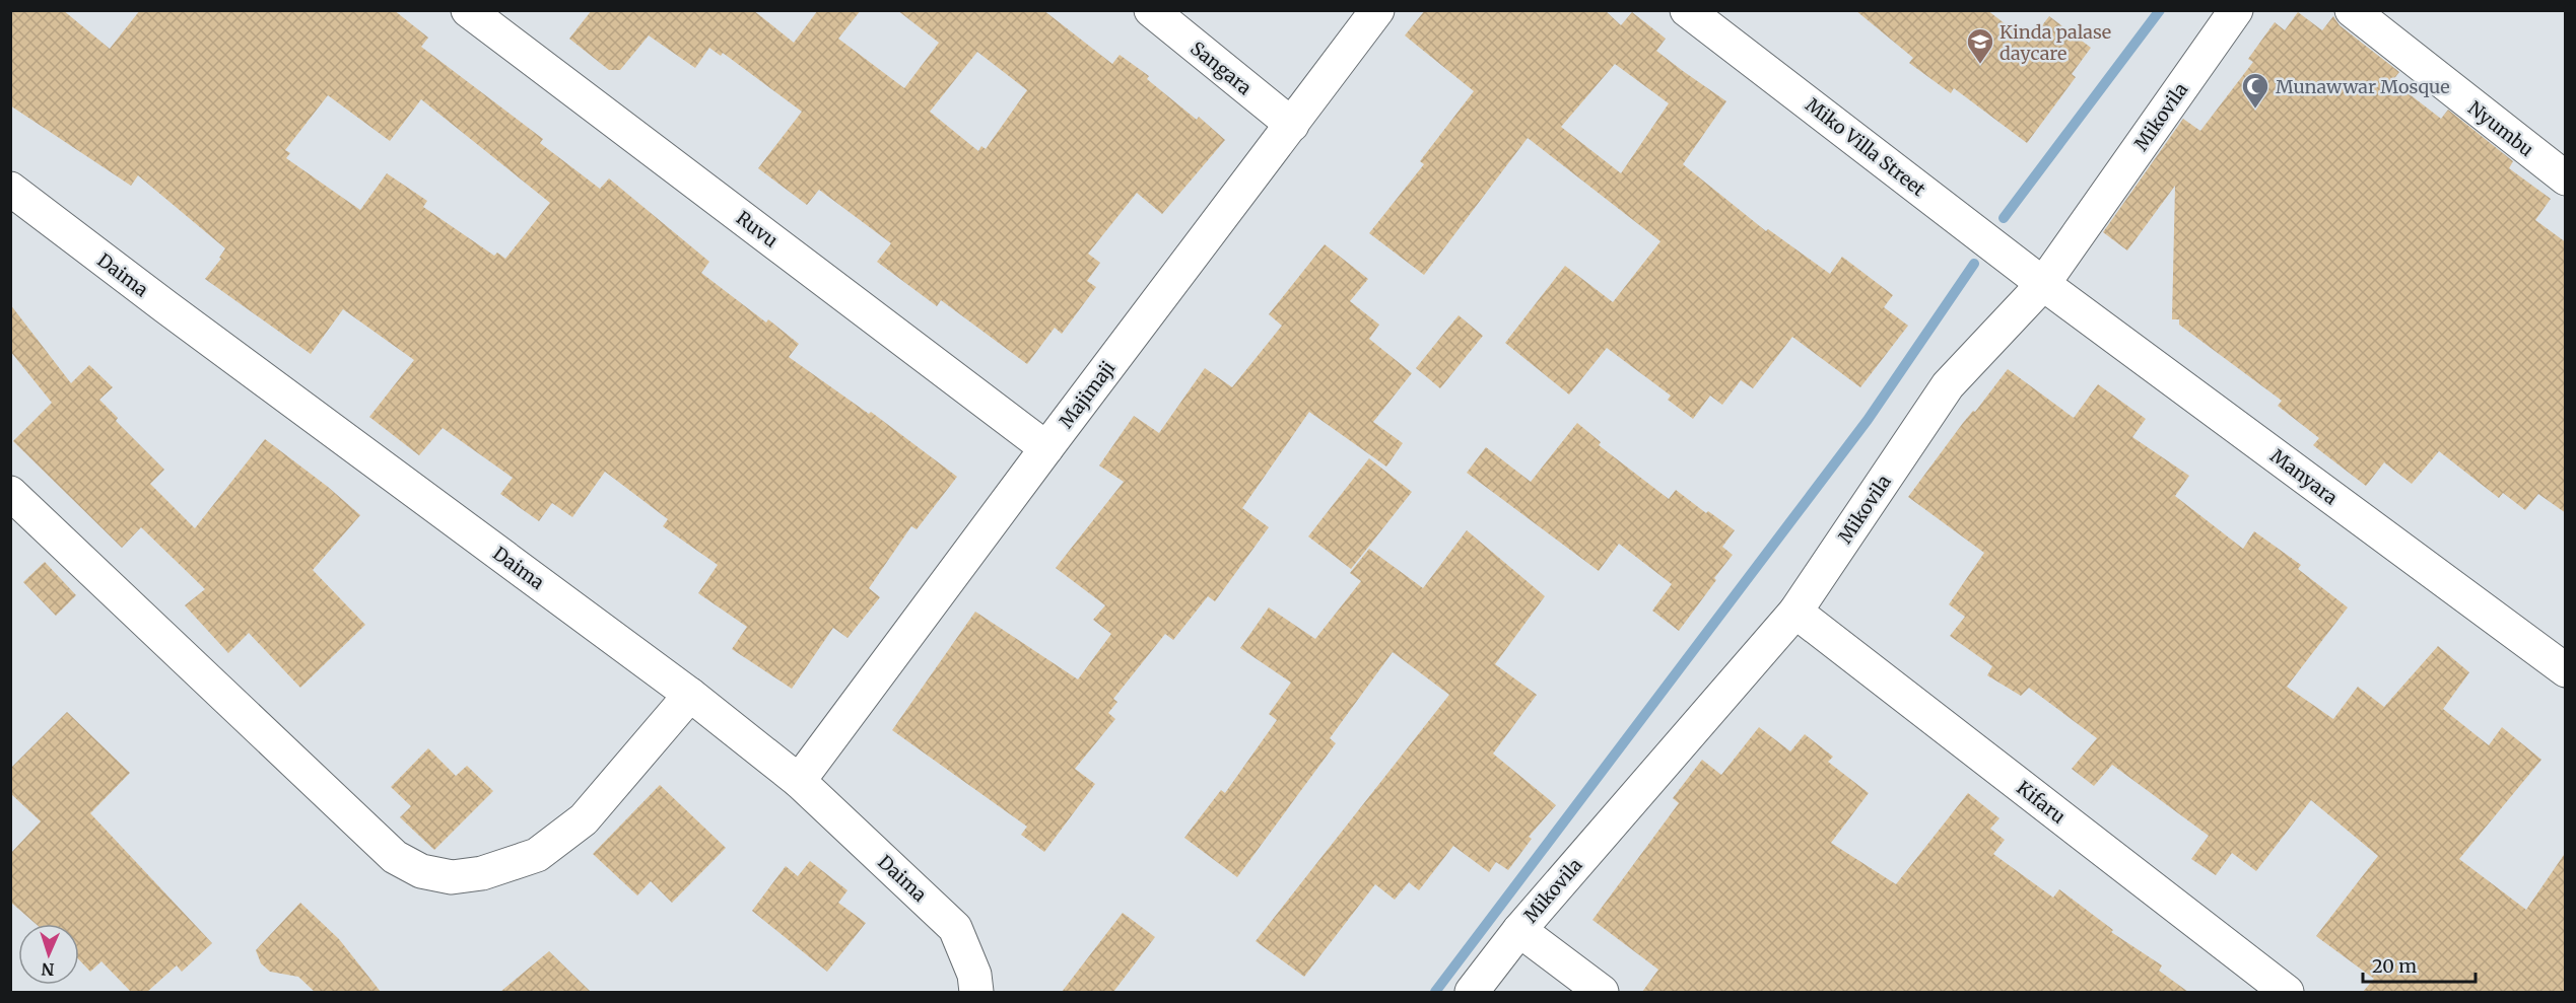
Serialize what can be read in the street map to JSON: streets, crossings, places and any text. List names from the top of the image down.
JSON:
{
  "streets": {
    "street": [
      "Sangara",
      "Mikovila",
      "Nyumbu",
      "Miko Villa Street",
      "Ruvu",
      "Daima",
      "Majimaji",
      "Manyara",
      "Kifaru"
    ]
  },
  "crossings": [
    ["Sangara", "Majimaji"],
    ["Mikovila", "Miko Villa Street"],
    ["Mikovila", "Manyara"],
    ["Mikovila", "Kifaru"],
    ["Miko Villa Street", "Manyara"],
    ["Ruvu", "Majimaji"],
    ["Daima", "Majimaji"]
  ],
  "places": {
    "school or university": ["Kinda palase daycare"],
    "mosque": ["Munawwar Mosque"]
  },
  "scale_bar": "20 m",
  "north": "bottom"
}
